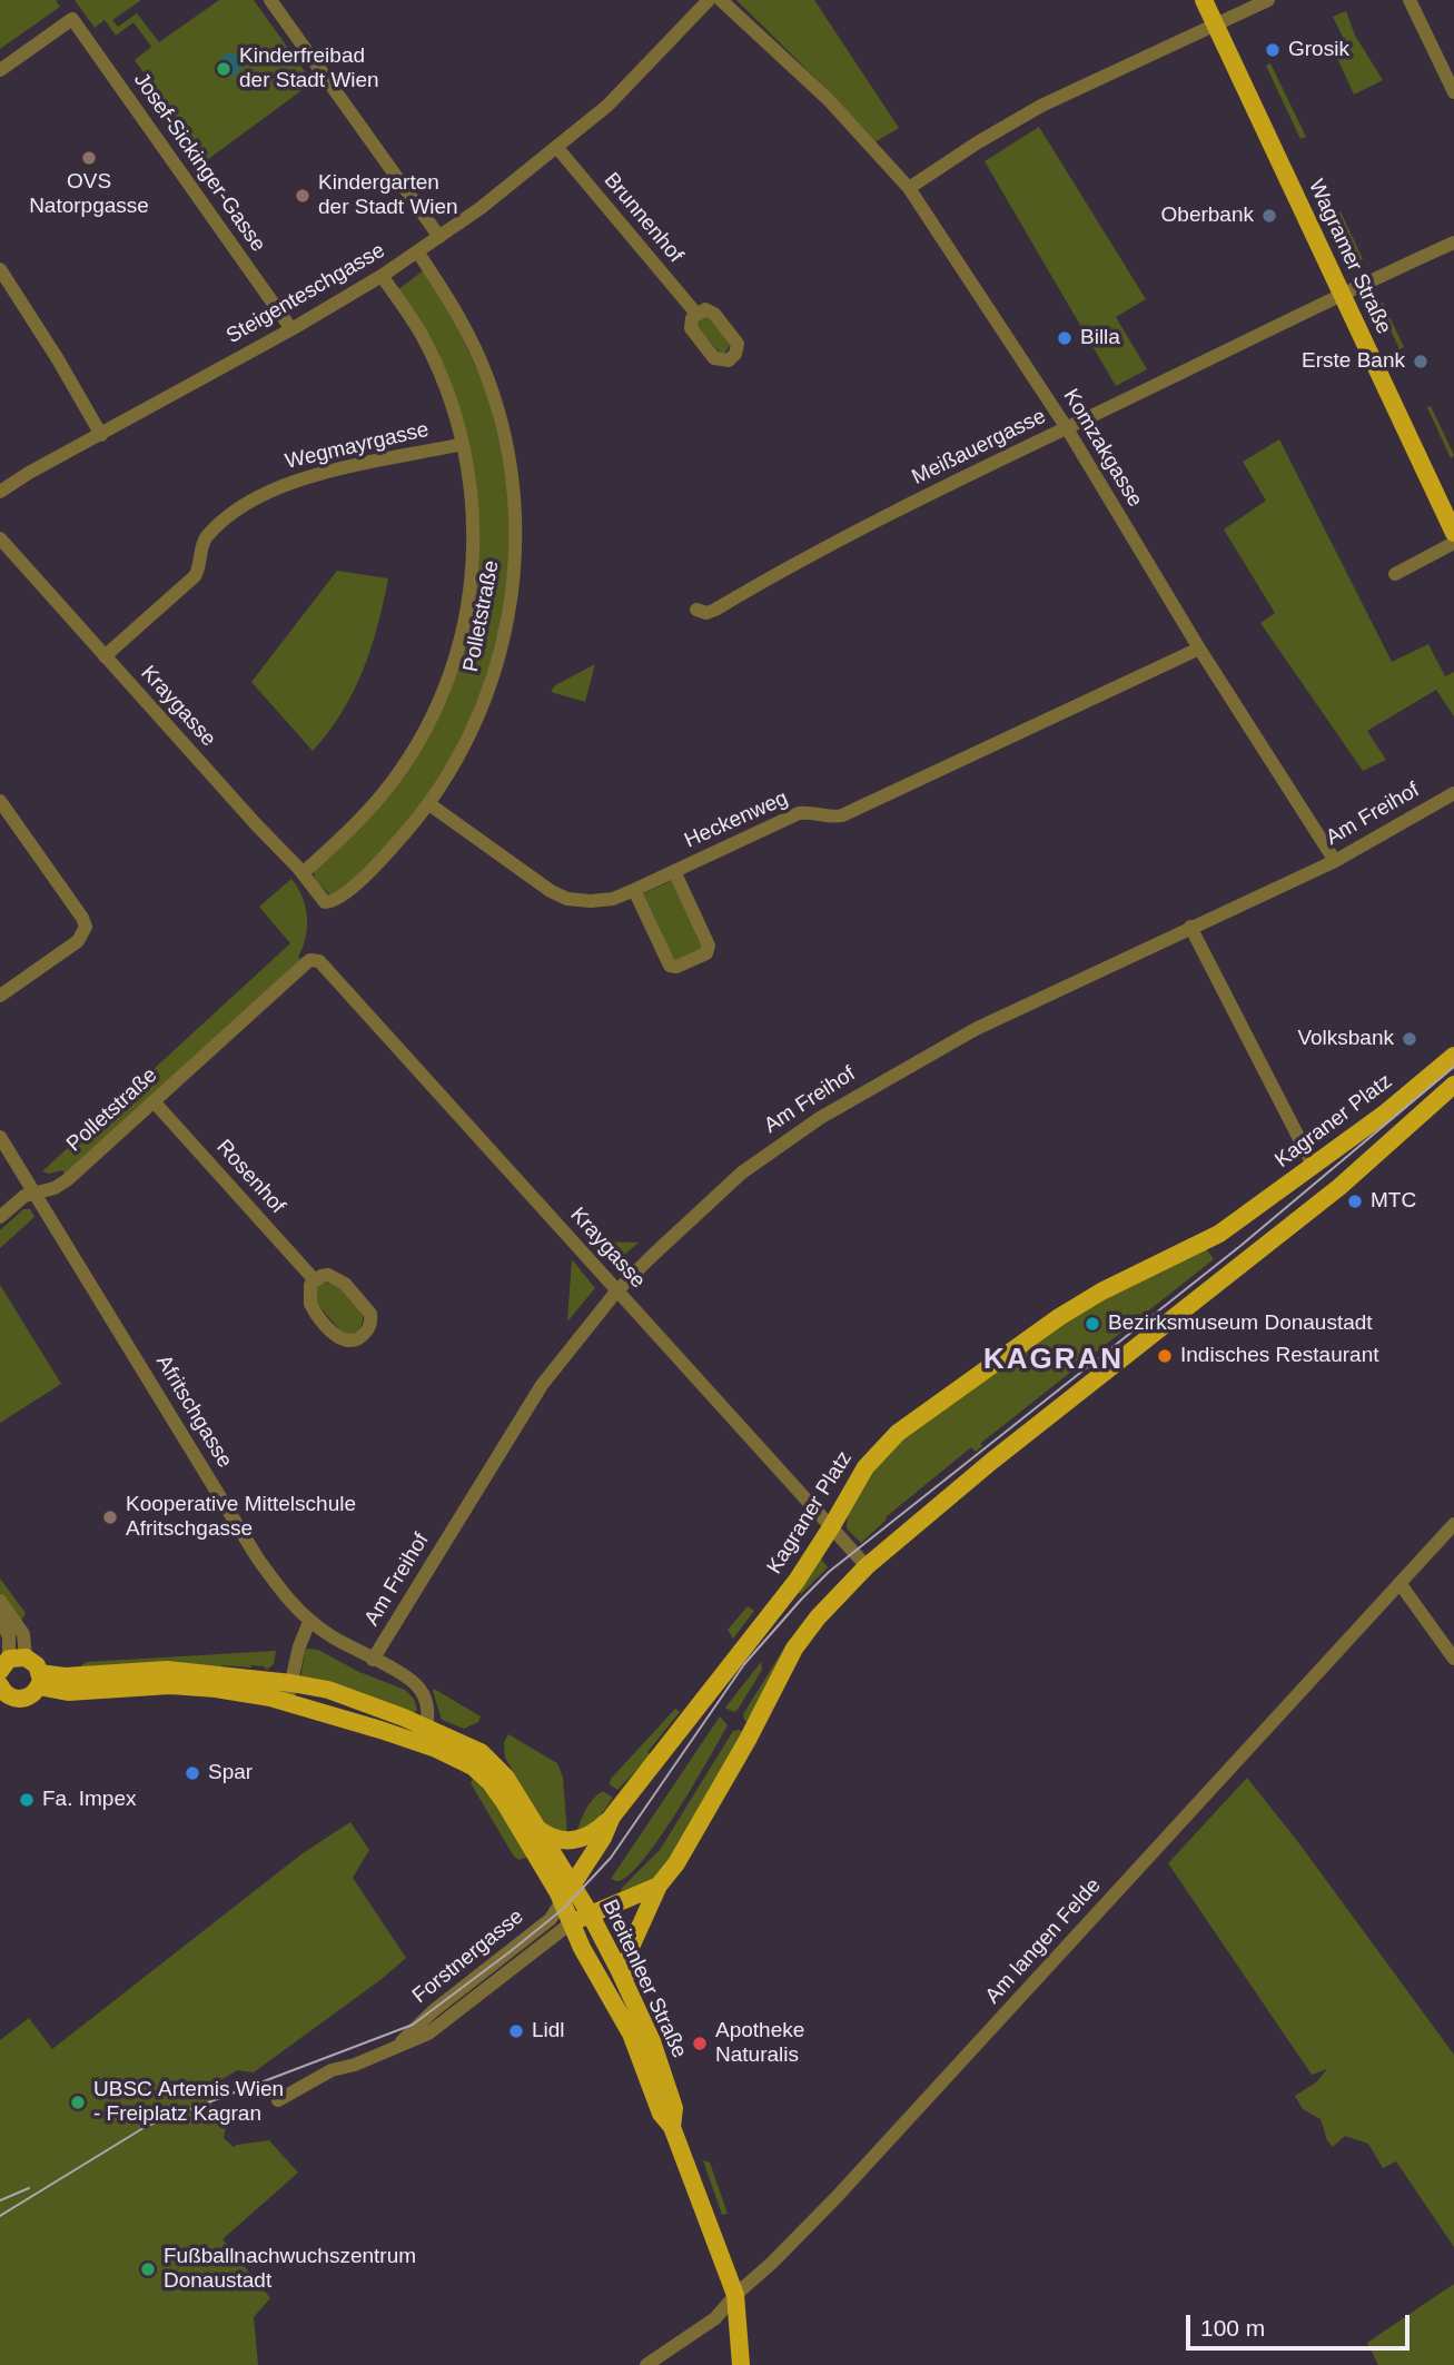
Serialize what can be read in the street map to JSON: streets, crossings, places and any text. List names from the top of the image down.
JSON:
{
  "streets": {
    "main road": ["Wagramer Straße", "Kagraner Platz", "Breitenleer Straße"],
    "street": [
      "Josef-Sickinger-Gasse",
      "Brunnenhof",
      "Steigenteschgasse",
      "Wegmayrgasse",
      "Meißauergasse",
      "Komzakgasse",
      "Polletstraße",
      "Kraygasse",
      "Am Freihof",
      "Heckenweg",
      "Rosenhof",
      "Afritschgasse",
      "Am langen Felde",
      "Forstnergasse"
    ]
  },
  "crossings": [
    ["Josef-Sickinger-Gasse", "Steigenteschgasse"],
    ["Brunnenhof", "Steigenteschgasse"],
    ["Wagramer Straße", "Meißauergasse"],
    ["Steigenteschgasse", "Polletstraße"],
    ["Wegmayrgasse", "Polletstraße"],
    ["Wegmayrgasse", "Kraygasse"],
    ["Meißauergasse", "Komzakgasse"],
    ["Komzakgasse", "Am Freihof"],
    ["Komzakgasse", "Heckenweg"],
    ["Polletstraße", "Kraygasse"],
    ["Polletstraße", "Heckenweg"],
    ["Polletstraße", "Rosenhof"],
    ["Polletstraße", "Afritschgasse"],
    ["Kraygasse", "Am Freihof"],
    ["Kraygasse", "Kagraner Platz"],
    ["Am Freihof", "Afritschgasse"],
    ["Kagraner Platz", "Forstnergasse"],
    ["Kagraner Platz", "Breitenleer Straße"],
    ["Am langen Felde", "Breitenleer Straße"],
    ["Forstnergasse", "Breitenleer Straße"]
  ],
  "districts": ["KAGRAN"],
  "places": [
    "Grosik",
    "Kinderfreibad der Stadt Wien",
    "OVS Natorpgasse",
    "Kindergarten der Stadt Wien",
    "Oberbank",
    "Billa",
    "Erste Bank",
    "Volksbank",
    "MTC",
    "Bezirksmuseum Donaustadt",
    "Indisches Restaurant",
    "Kooperative Mittelschule Afritschgasse",
    "Spar",
    "Fa. Impex",
    "Lidl",
    "Apotheke Naturalis",
    "UBSC Artemis Wien - Freiplatz Kagran",
    "Fußballnachwuchszentrum Donaustadt"
  ],
  "scale_bar": "100 m"
}
